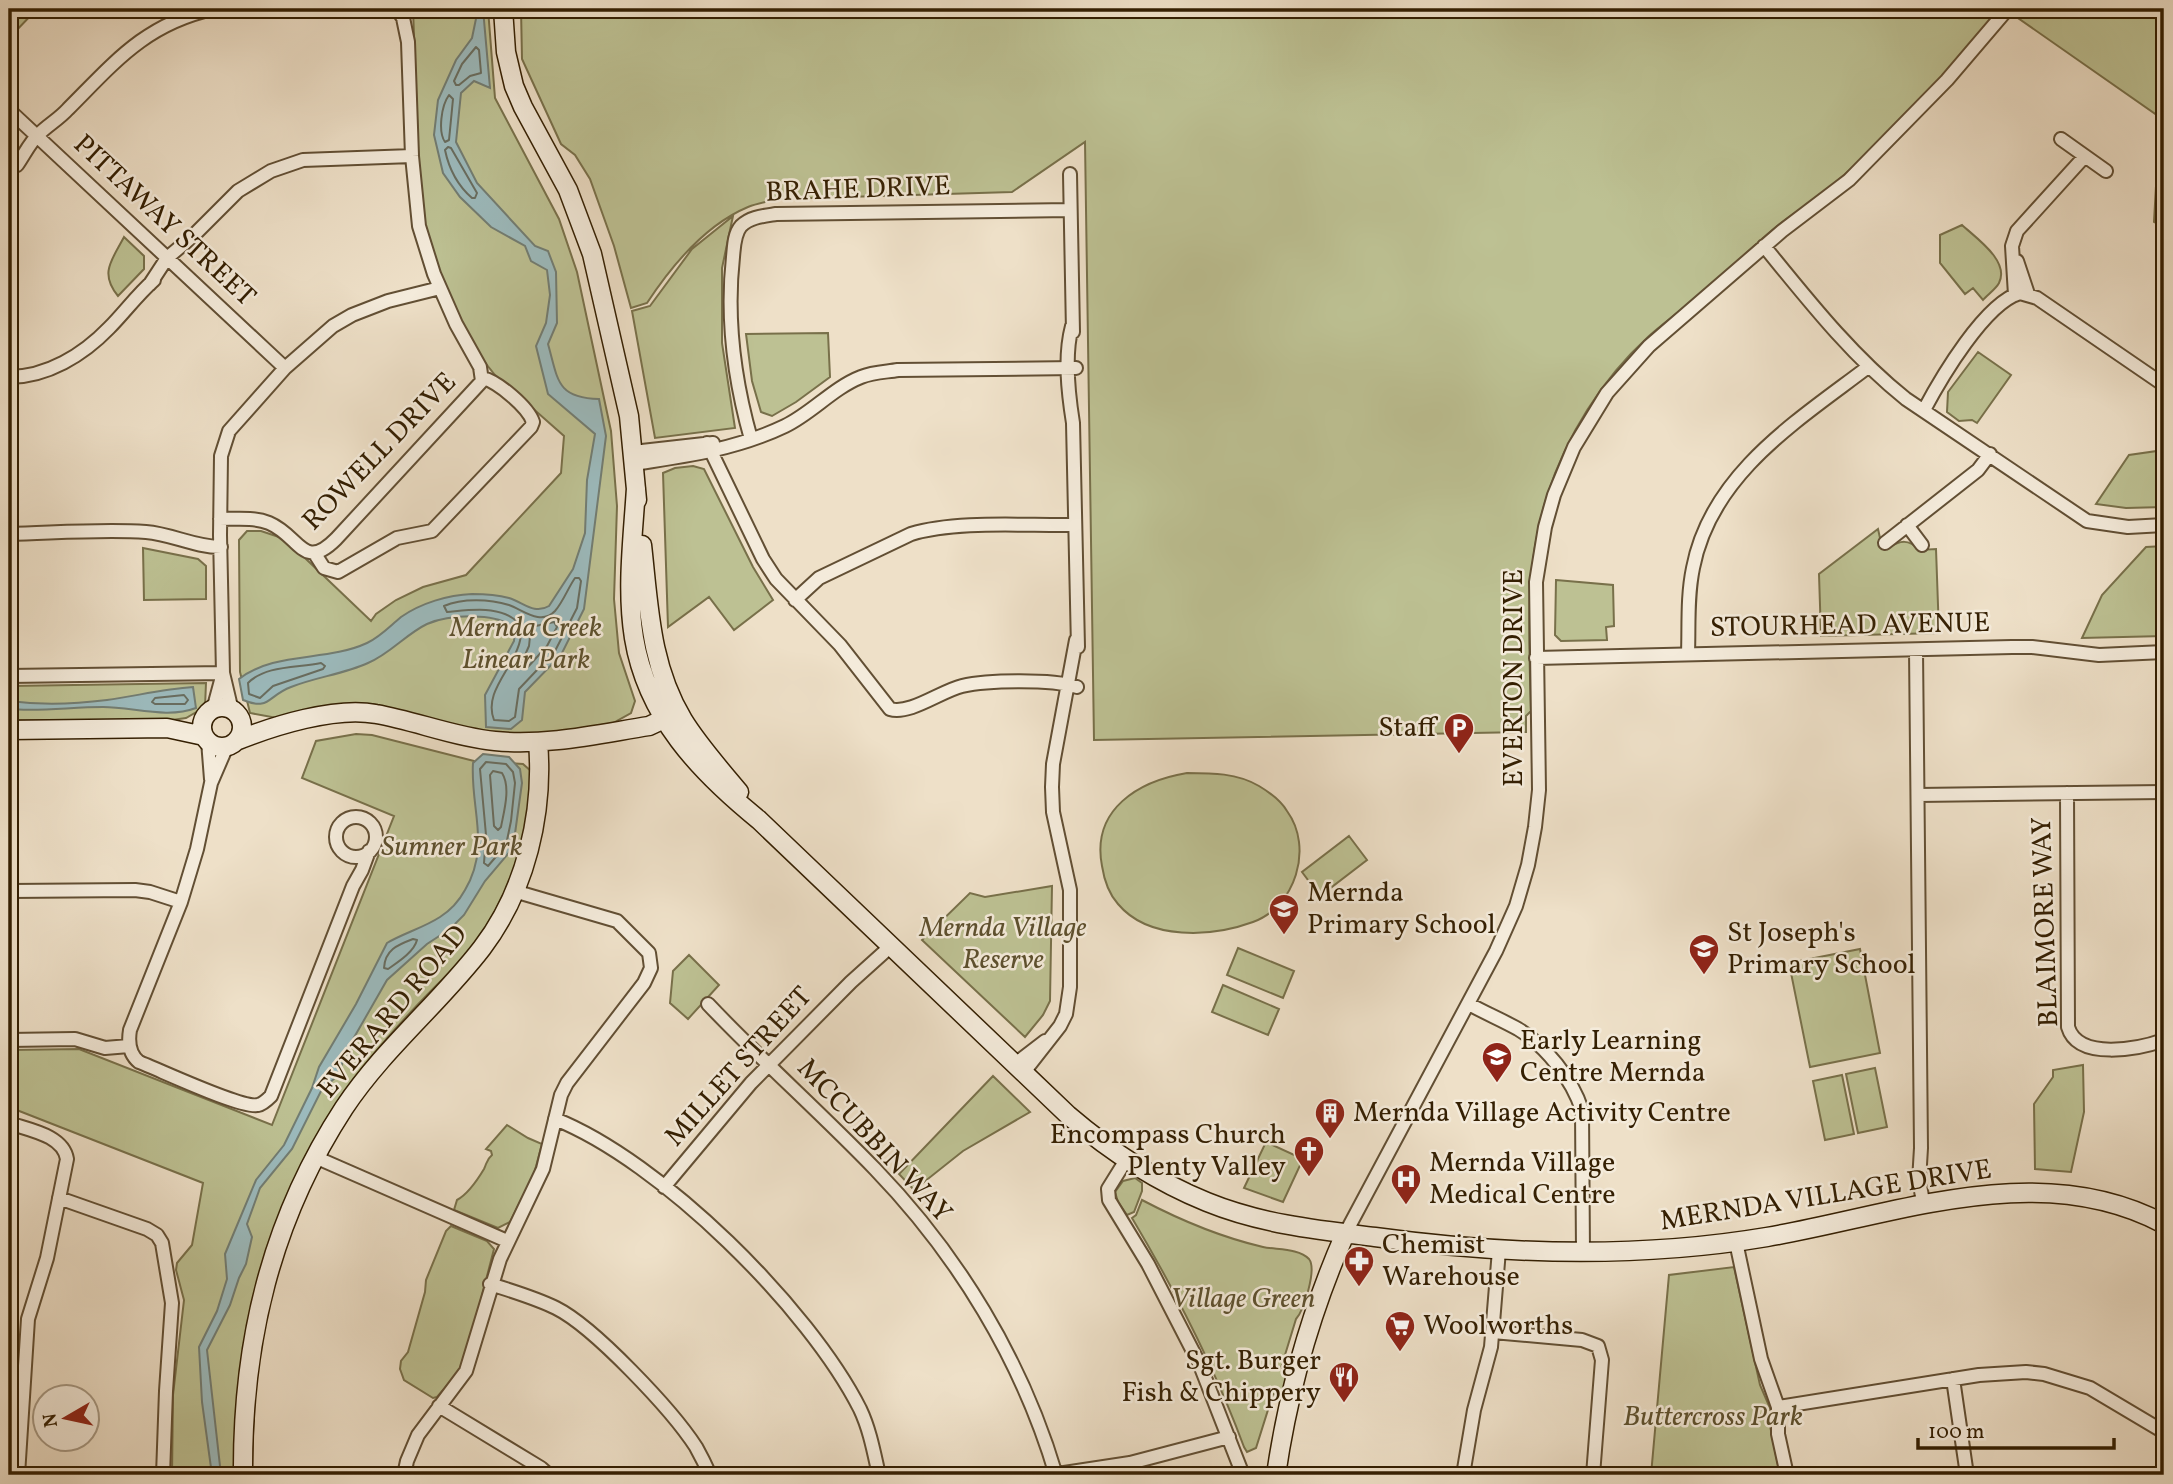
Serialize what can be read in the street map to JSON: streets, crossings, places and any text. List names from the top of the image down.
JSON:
{
  "streets": {
    "street": [
      "BRAHE DRIVE",
      "PITTAWAY STREET",
      "ROWELL DRIVE",
      "STOURHEAD AVENUE",
      "EVERTON DRIVE",
      "BLAIMORE WAY",
      "EVERARD ROAD",
      "MILLET STREET",
      "MCCUBBIN WAY",
      "MERNDA VILLAGE DRIVE"
    ]
  },
  "crossings": [
    ["STOURHEAD AVENUE", "EVERTON DRIVE"],
    ["EVERTON DRIVE", "MERNDA VILLAGE DRIVE"],
    ["MILLET STREET", "MCCUBBIN WAY"],
    ["MILLET STREET", "MERNDA VILLAGE DRIVE"]
  ],
  "parks": [
    "Mernda Creek Linear Park",
    "Sumner Park",
    "Mernda Village Reserve",
    "Village Green",
    "Buttercross Park"
  ],
  "places": {
    "parking": ["Staff"],
    "school or university": ["Mernda Primary School", "St Joseph's Primary School", "Early Learning Centre Mernda"],
    "building": ["Mernda Village Activity Centre"],
    "church": ["Encompass Church Plenty Valley"],
    "hospital": ["Mernda Village Medical Centre"],
    "pharmacy": ["Chemist Warehouse"],
    "supermarket": ["Woolworths"],
    "restaurant": ["Sgt. Burger Fish & Chippery"]
  },
  "scale_bar": "100 m",
  "north": "left"
}
